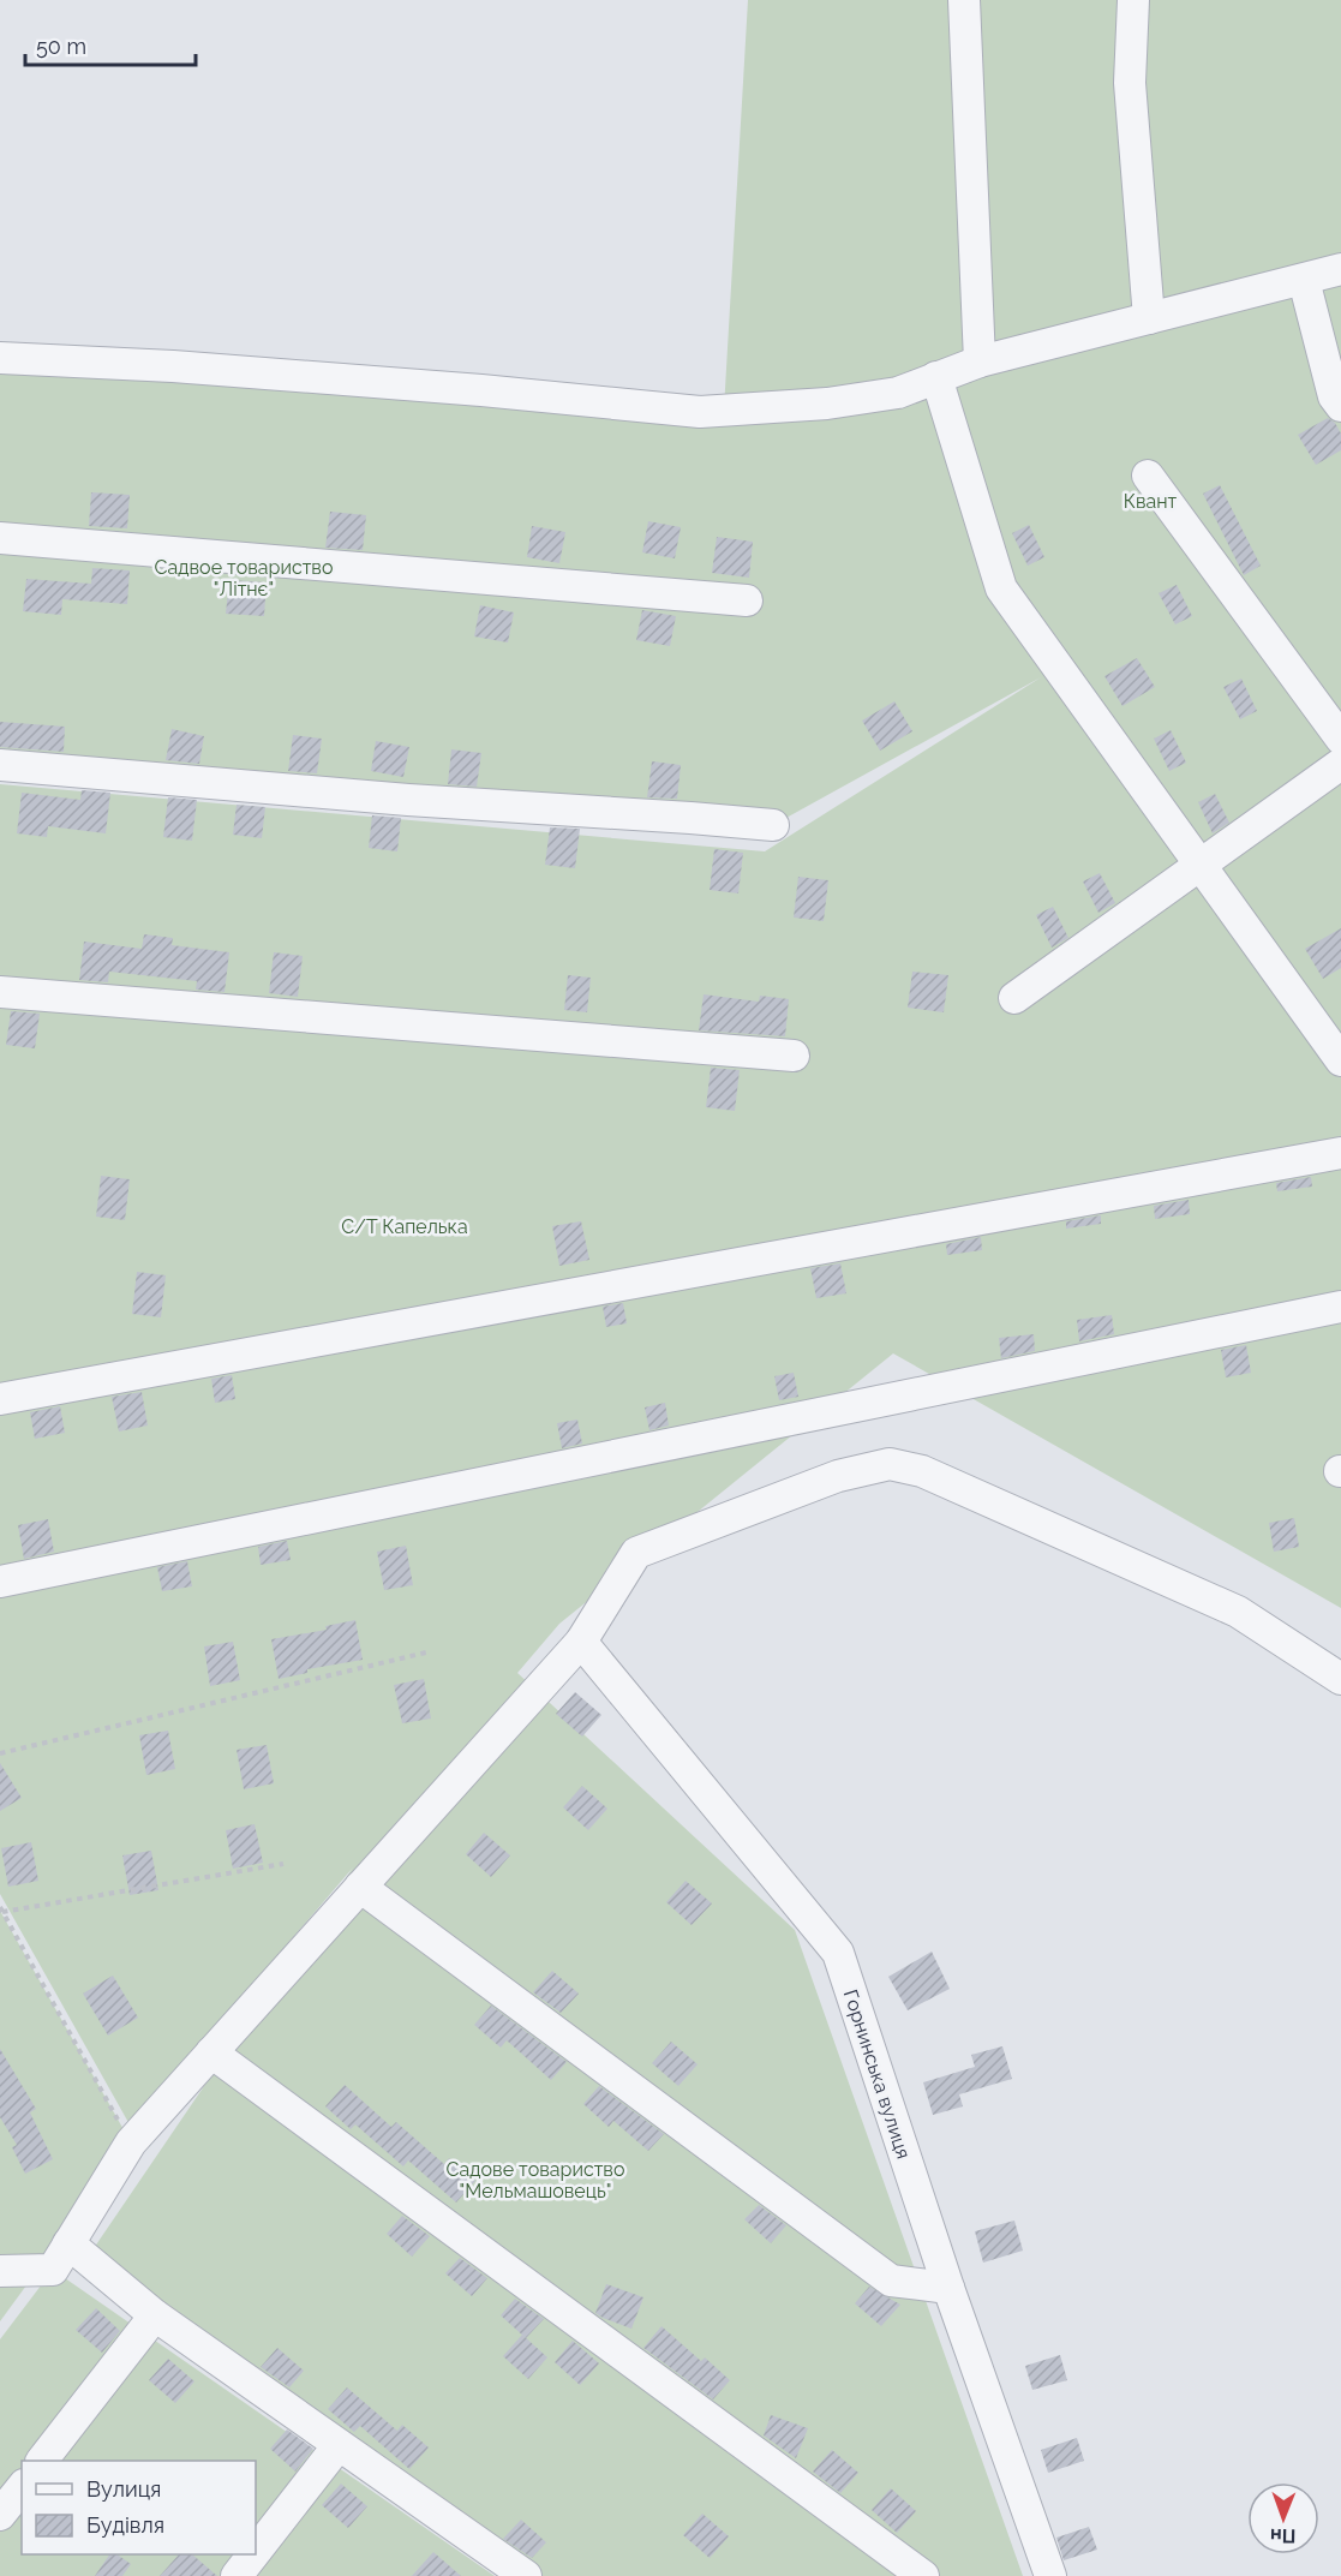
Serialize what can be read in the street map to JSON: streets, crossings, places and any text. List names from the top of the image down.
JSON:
{
  "streets": {
    "street": ["Горнинська вулиця"]
  },
  "parks": [
    "Квант",
    "Садвое товариство \"Літнє\"",
    "С/Т Капелька",
    "Садове товариство \"Мельмашовець\""
  ],
  "legend": ["Вулиця", "Будівля"],
  "scale_bar": "50 m",
  "north": "bottom"
}
